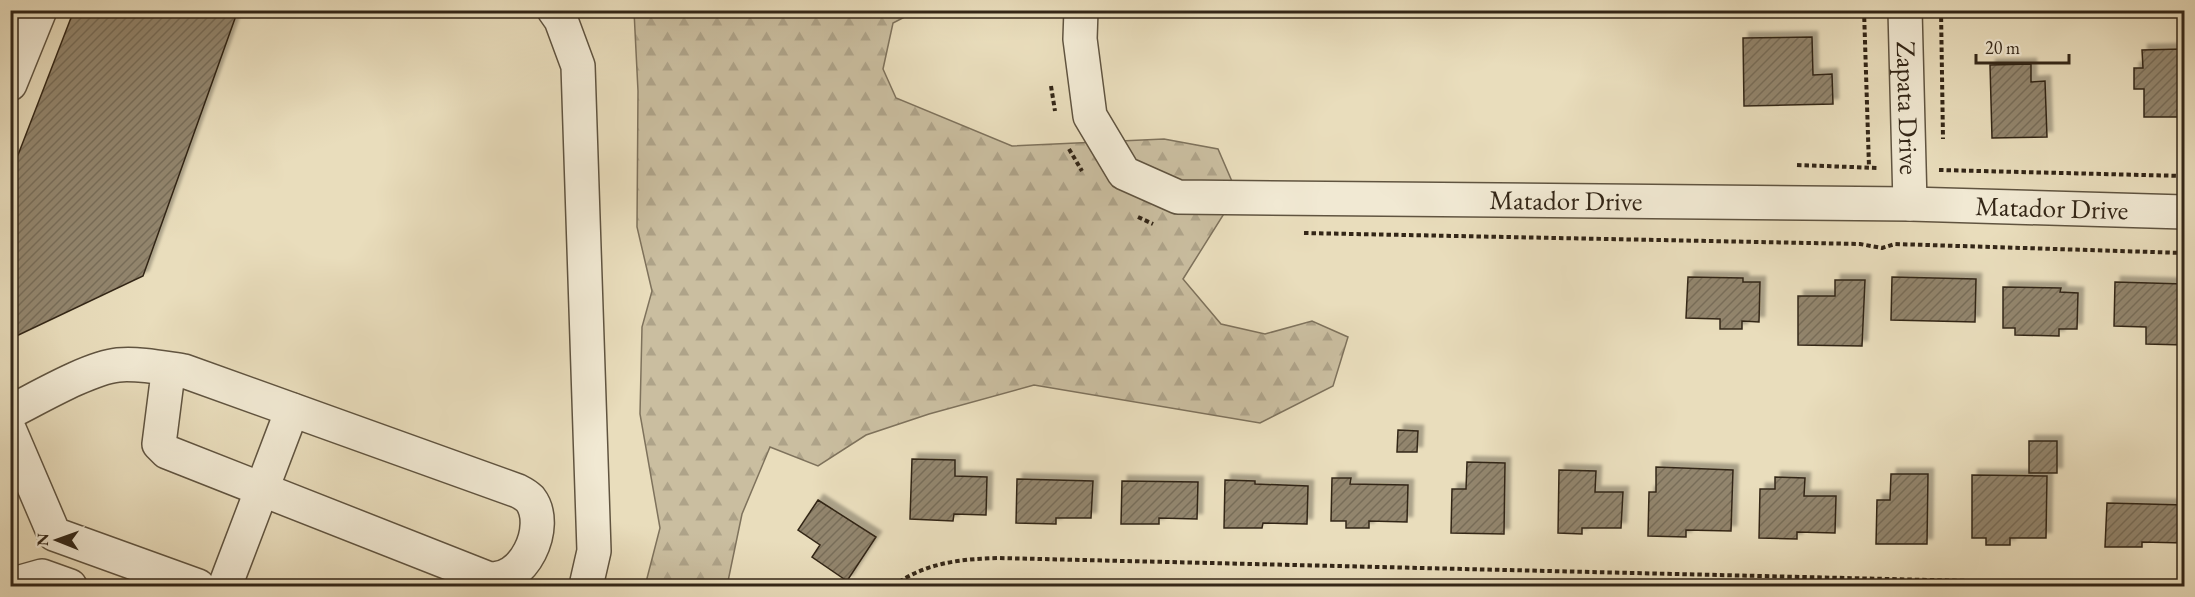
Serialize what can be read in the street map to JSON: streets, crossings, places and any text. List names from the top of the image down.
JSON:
{
  "streets": {
    "street": ["Zapata Drive", "Matador Drive"]
  },
  "crossings": [
    ["Zapata Drive", "Matador Drive"]
  ],
  "scale_bar": "20 m",
  "north": "left"
}
